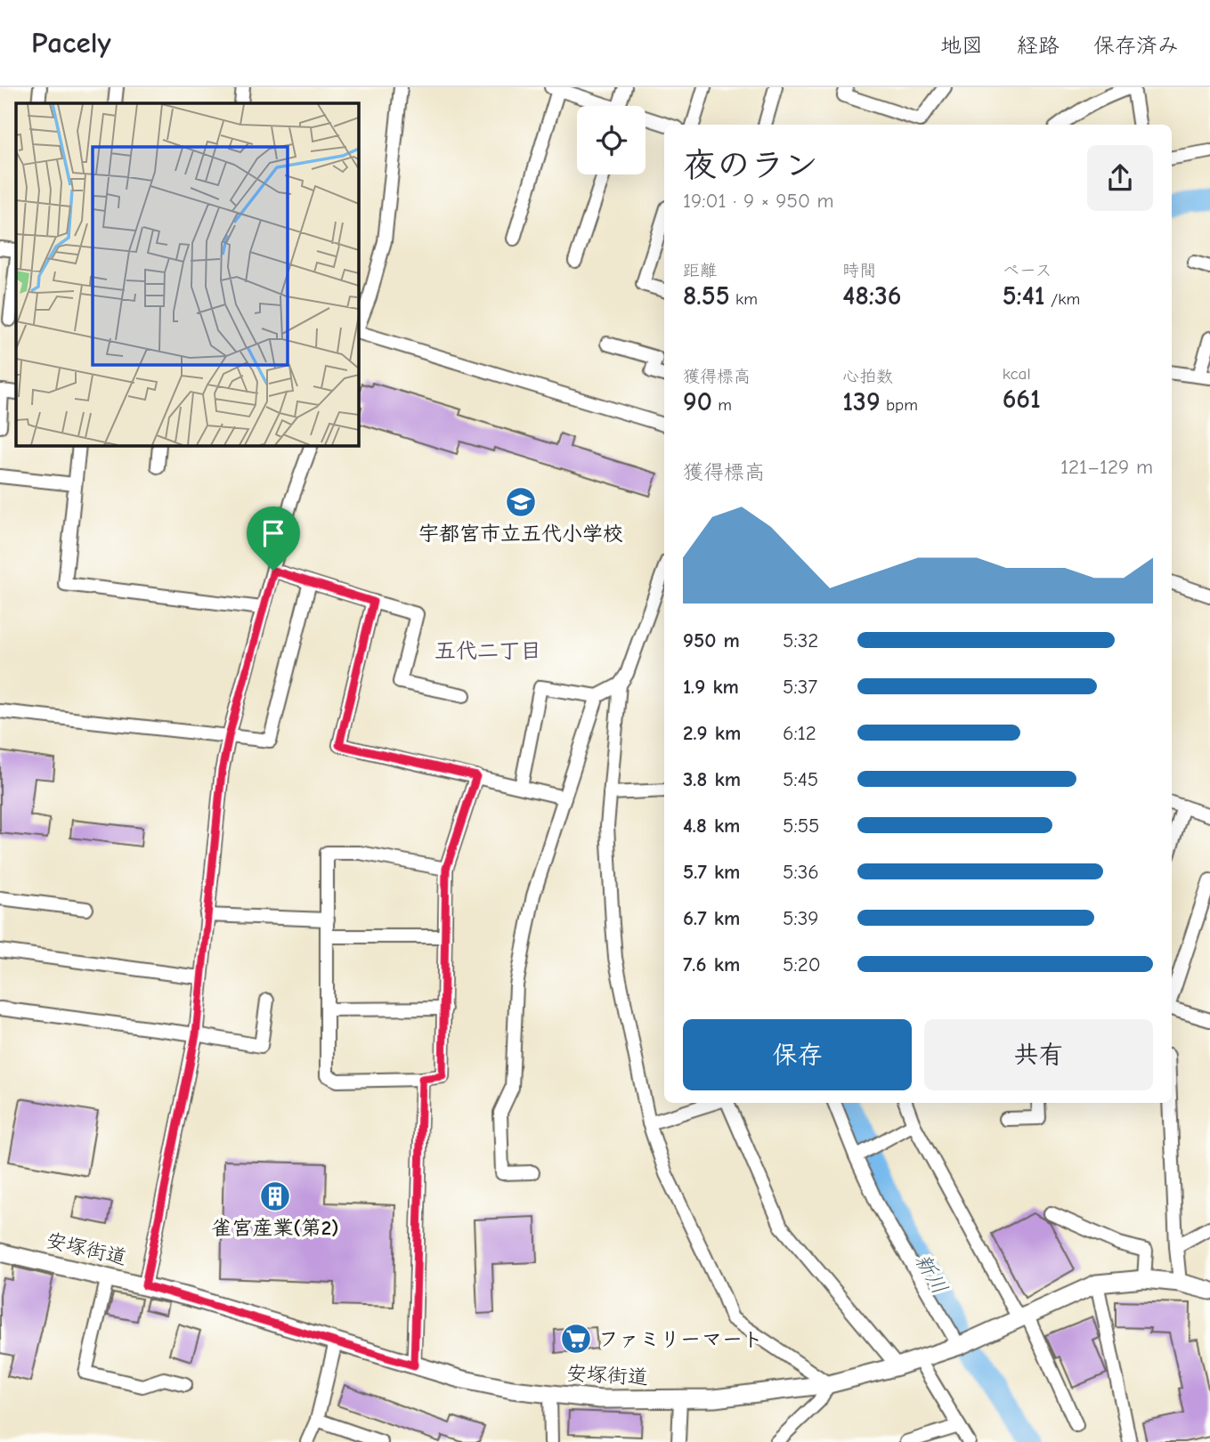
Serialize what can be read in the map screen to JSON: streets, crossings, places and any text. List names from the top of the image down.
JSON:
{
  "streets": {
    "main road": ["安塚街道"]
  },
  "districts": ["五代二丁目"],
  "water": ["新川"],
  "places": {
    "school or university": ["宇都宮市立五代小学校"],
    "building": ["雀宮産業(第2)"],
    "supermarket": ["ファミリーマート"]
  },
  "page": {
    "header": "Pacely",
    "nav": ["地図", "経路", "保存済み"],
    "heading": ["夜のラン", "19:01 · 9 × 950 m"],
    "stats": [
      ["距離", "8.55 km"],
      ["時間", "48:36"],
      ["ペース", "5:41 /km"],
      ["獲得標高", "90 m"],
      ["心拍数", "139 bpm"],
      ["kcal", "661"]
    ],
    "chart": ["獲得標高", "121–129 m"],
    "list": [
      {
        "name": "950 m",
        "note": "5:32"
      },
      {
        "name": "1.9 km",
        "note": "5:37"
      },
      {
        "name": "2.9 km",
        "note": "6:12"
      },
      {
        "name": "3.8 km",
        "note": "5:45"
      },
      {
        "name": "4.8 km",
        "note": "5:55"
      },
      {
        "name": "5.7 km",
        "note": "5:36"
      },
      {
        "name": "6.7 km",
        "note": "5:39"
      },
      {
        "name": "7.6 km",
        "note": "5:20"
      }
    ],
    "buttons": ["保存", "共有"]
  }
}
